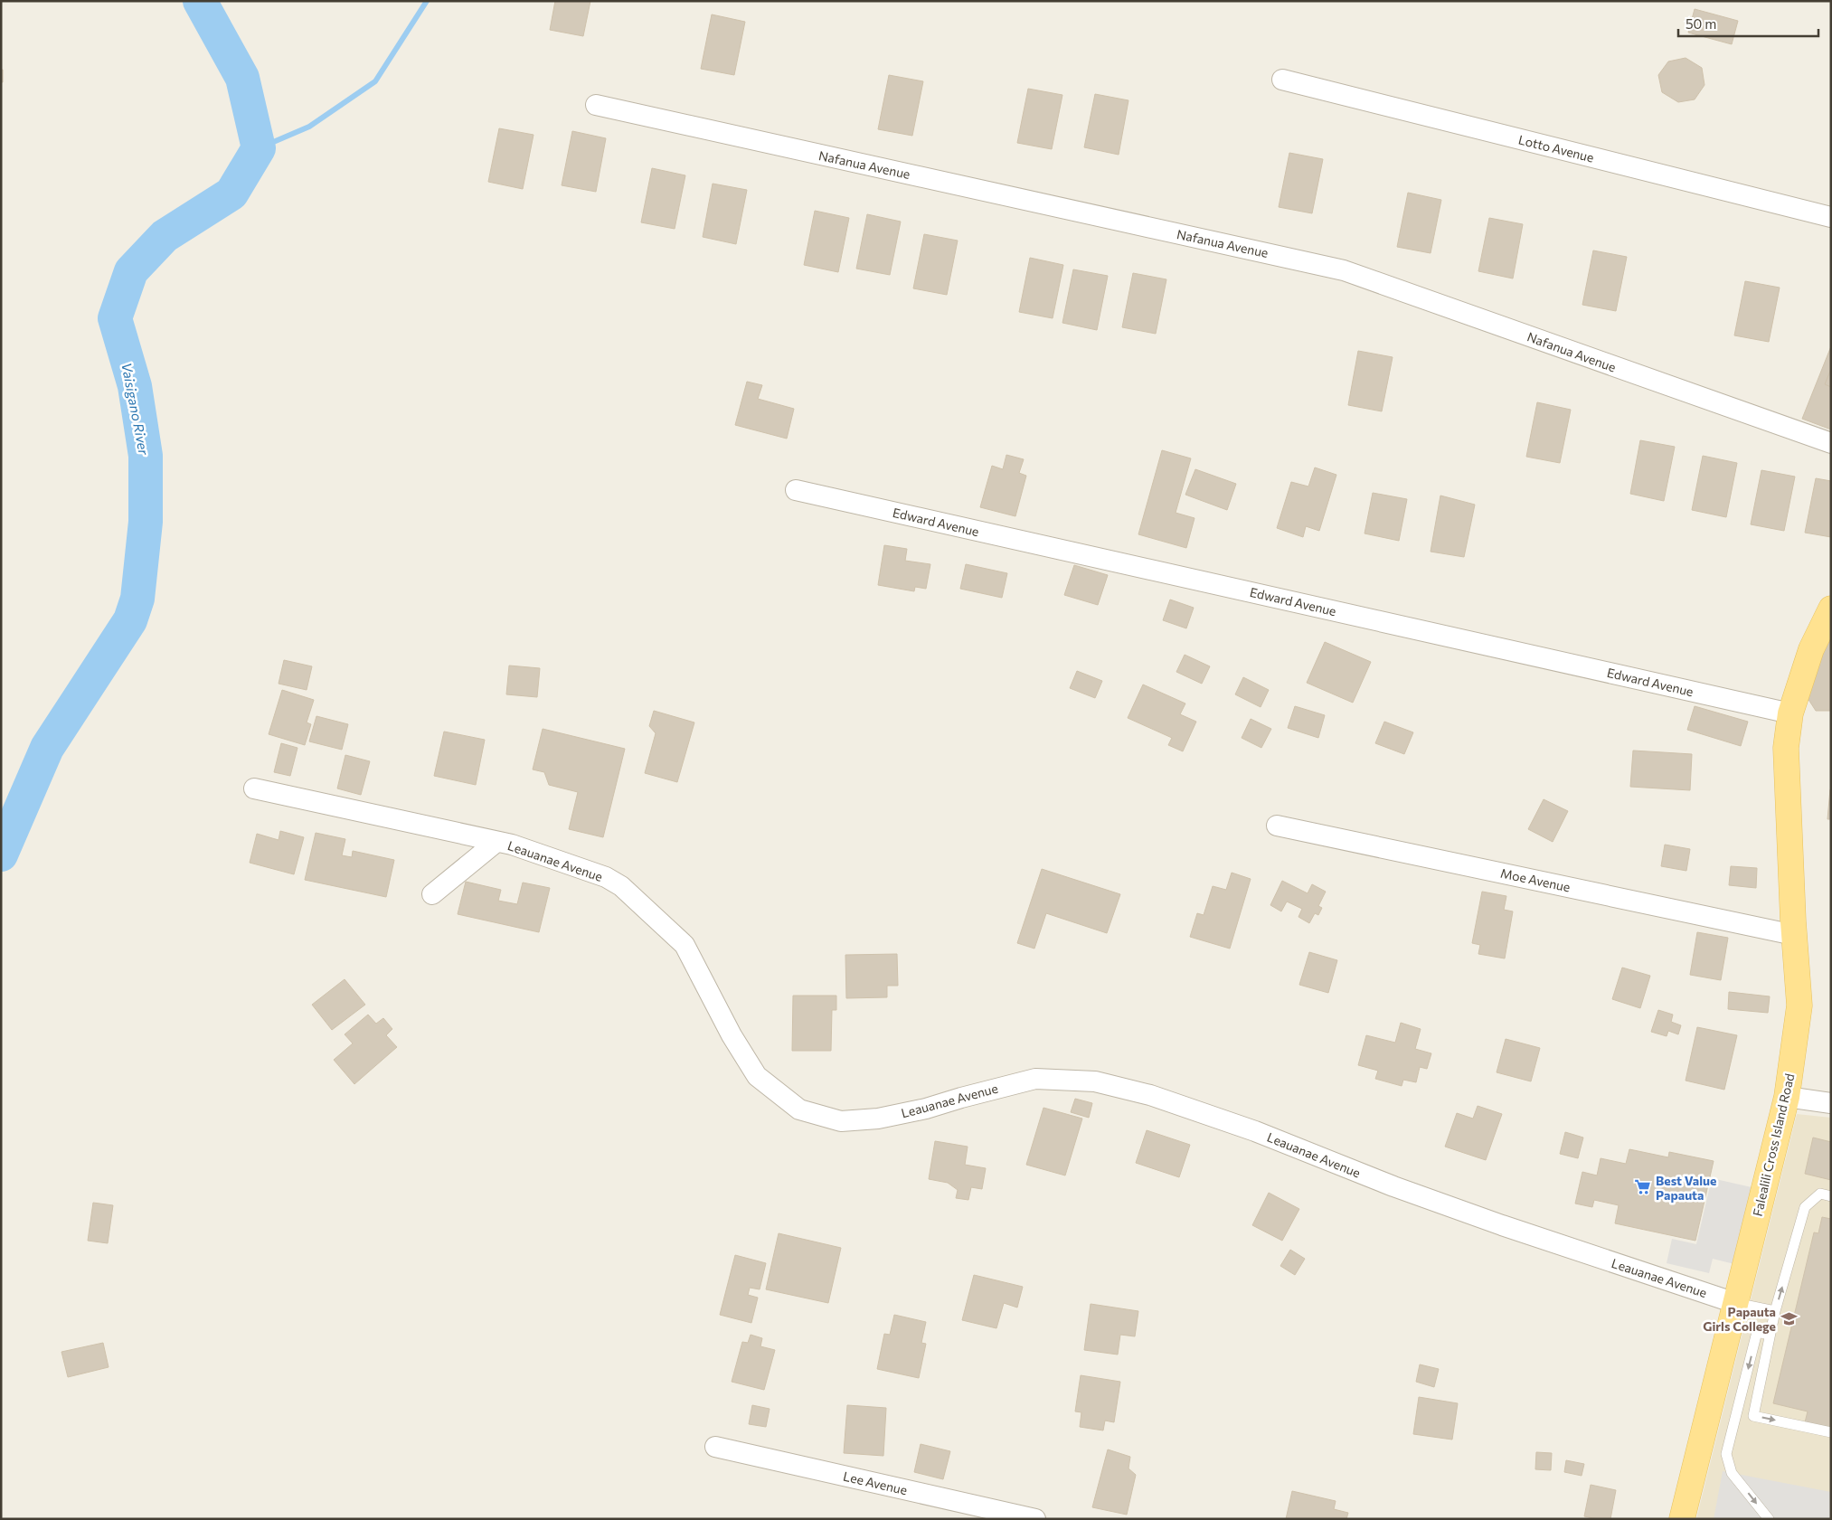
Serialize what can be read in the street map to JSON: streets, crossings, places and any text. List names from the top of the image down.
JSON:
{
  "streets": {
    "main road": ["Falealili Cross Island Road"],
    "street": [
      "Lotto Avenue",
      "Nafanua Avenue",
      "Edward Avenue",
      "Leauanae Avenue",
      "Moe Avenue",
      "Lee Avenue"
    ]
  },
  "crossings": [
    ["Edward Avenue", "Falealili Cross Island Road"],
    ["Leauanae Avenue", "Falealili Cross Island Road"],
    ["Moe Avenue", "Falealili Cross Island Road"]
  ],
  "water": ["Vaisigano River"],
  "places": {
    "supermarket": ["Best Value Papauta"],
    "school or university": ["Papauta Girls College"]
  },
  "scale_bar": "50 m"
}
